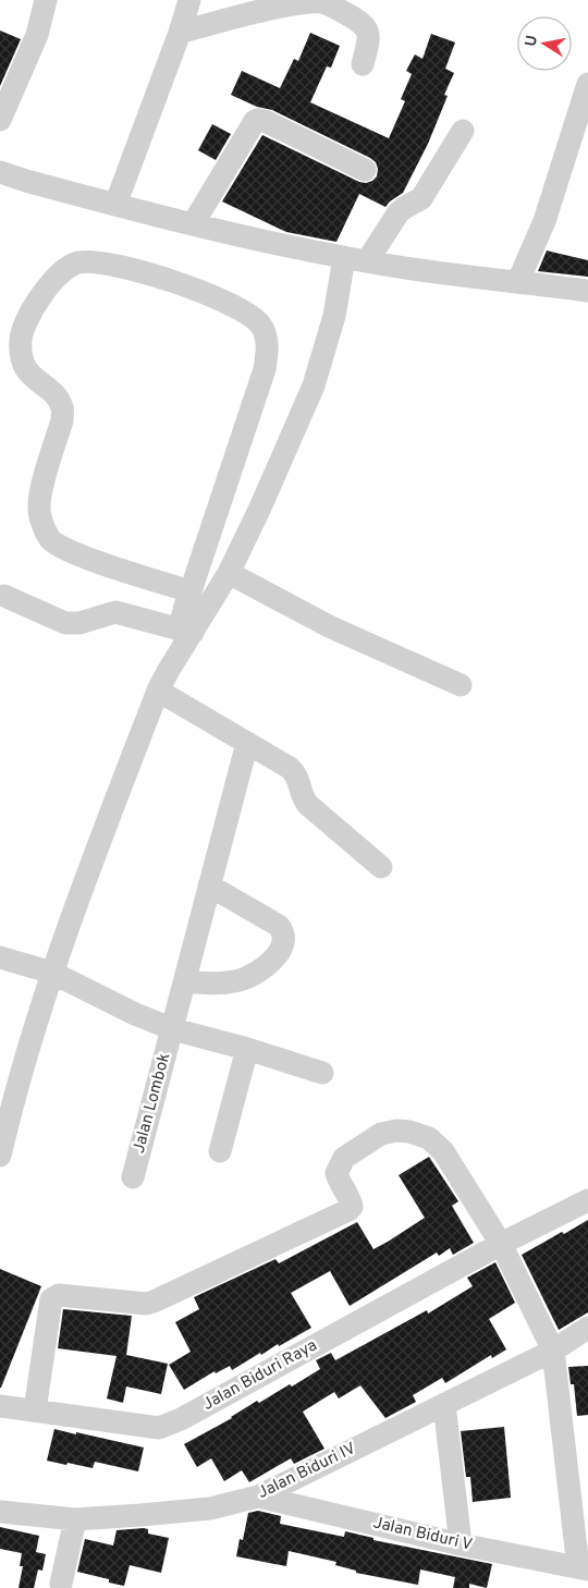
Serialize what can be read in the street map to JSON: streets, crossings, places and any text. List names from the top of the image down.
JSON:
{
  "streets": {
    "street": [
      "Jalan Lombok",
      "Jalan Biduri Raya",
      "Jalan Biduri IV",
      "Jalan Biduri V"
    ]
  },
  "crossings": [
    ["Jalan Biduri IV", "Jalan Biduri V"]
  ],
  "north": "left"
}
